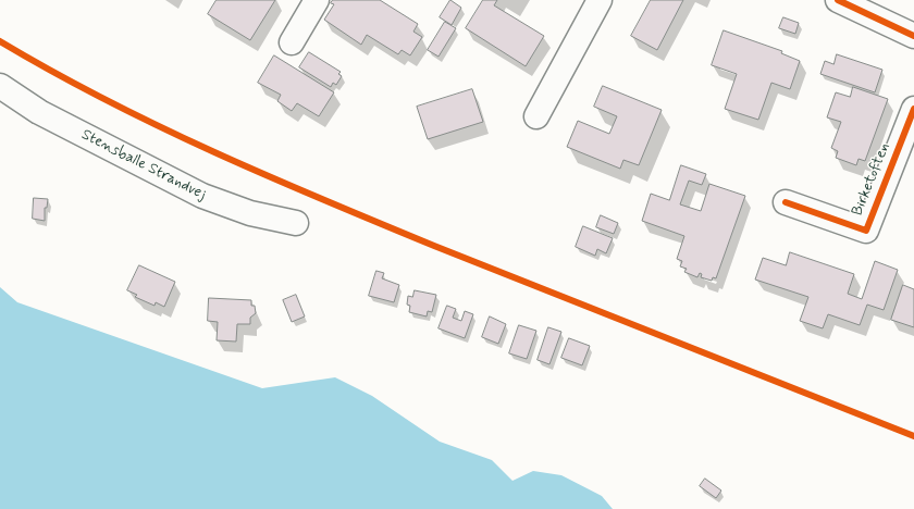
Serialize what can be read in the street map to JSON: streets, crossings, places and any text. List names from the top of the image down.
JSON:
{
  "streets": {
    "street": ["Stensballe Strandvej", "Birketoften"]
  }
}
